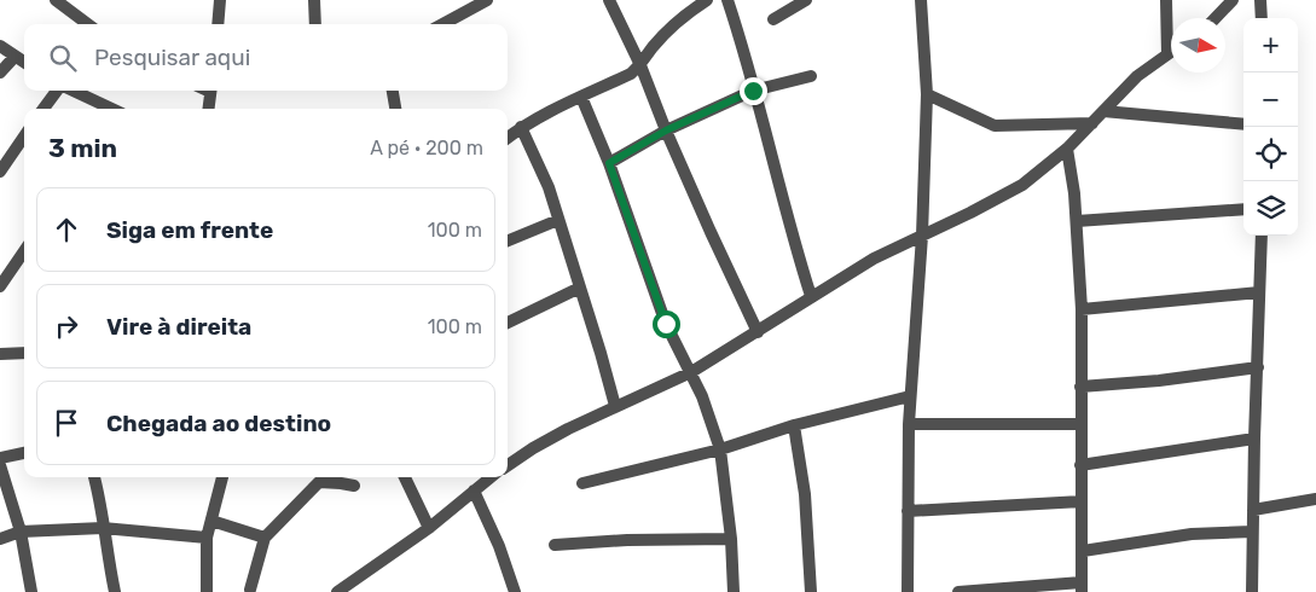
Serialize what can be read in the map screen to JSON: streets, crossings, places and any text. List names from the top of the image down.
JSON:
{
  "north": "right",
  "page": {
    "map_buttons": ["+", "−"],
    "search": "Pesquisar aqui",
    "heading": ["3 min", "A pé · 200 m"],
    "list": [
      ["Siga em frente", "100 m"],
      ["Vire à direita", "100 m"],
      "Chegada ao destino"
    ]
  }
}
